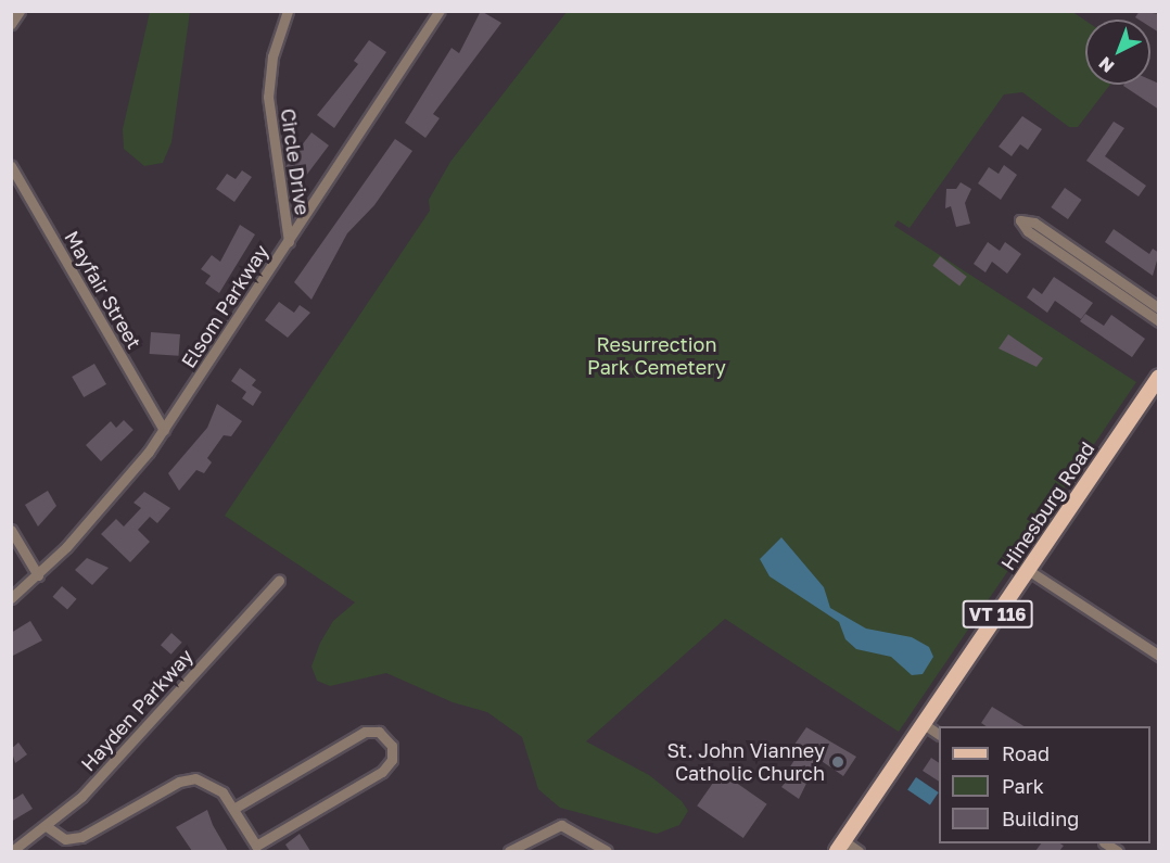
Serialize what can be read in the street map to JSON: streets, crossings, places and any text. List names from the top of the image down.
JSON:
{
  "streets": {
    "main road": ["Hinesburg Road", "VT 116"],
    "street": [
      "Circle Drive",
      "Mayfair Street",
      "Elsom Parkway",
      "Hayden Parkway"
    ]
  },
  "crossings": [
    ["Circle Drive", "Elsom Parkway"],
    ["Mayfair Street", "Elsom Parkway"]
  ],
  "parks": ["Resurrection Park Cemetery"],
  "places": ["St. John Vianney Catholic Church"],
  "legend": ["Road", "Park", "Building"],
  "north": "bottom left"
}
